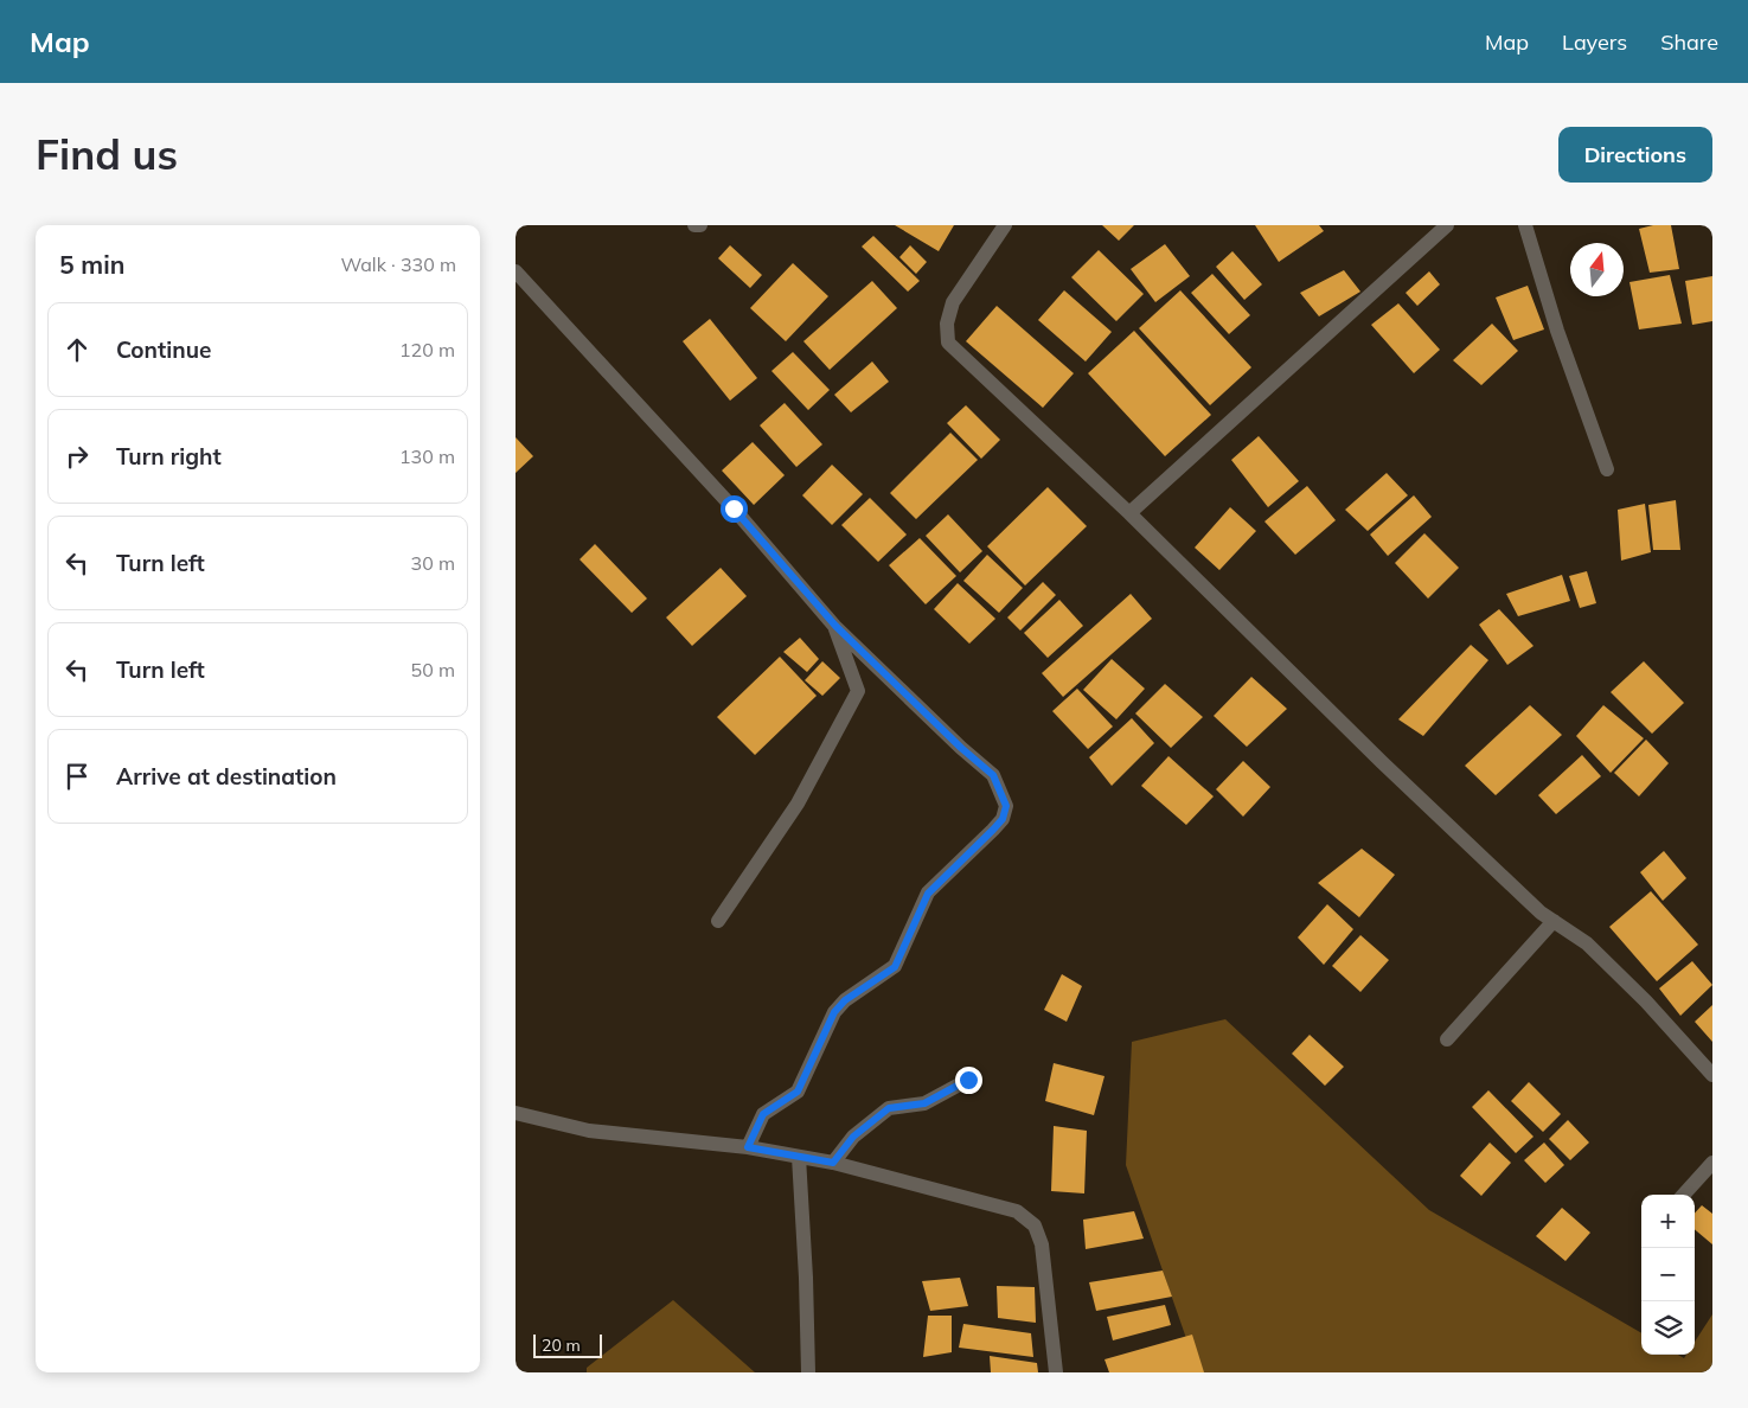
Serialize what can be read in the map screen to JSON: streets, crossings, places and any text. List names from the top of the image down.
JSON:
{
  "scale_bar": "20 m",
  "north": "top",
  "page": {
    "header": "Map",
    "nav": ["Map", "Layers", "Share"],
    "buttons": "Directions",
    "title": "Find us",
    "heading": ["5 min", "Walk · 330 m"],
    "list": [
      ["Continue", "120 m"],
      ["Turn right", "130 m"],
      ["Turn left", "30 m"],
      ["Turn left", "50 m"],
      "Arrive at destination"
    ],
    "map_buttons": ["+", "−"],
    "scale": "20 m"
  }
}
